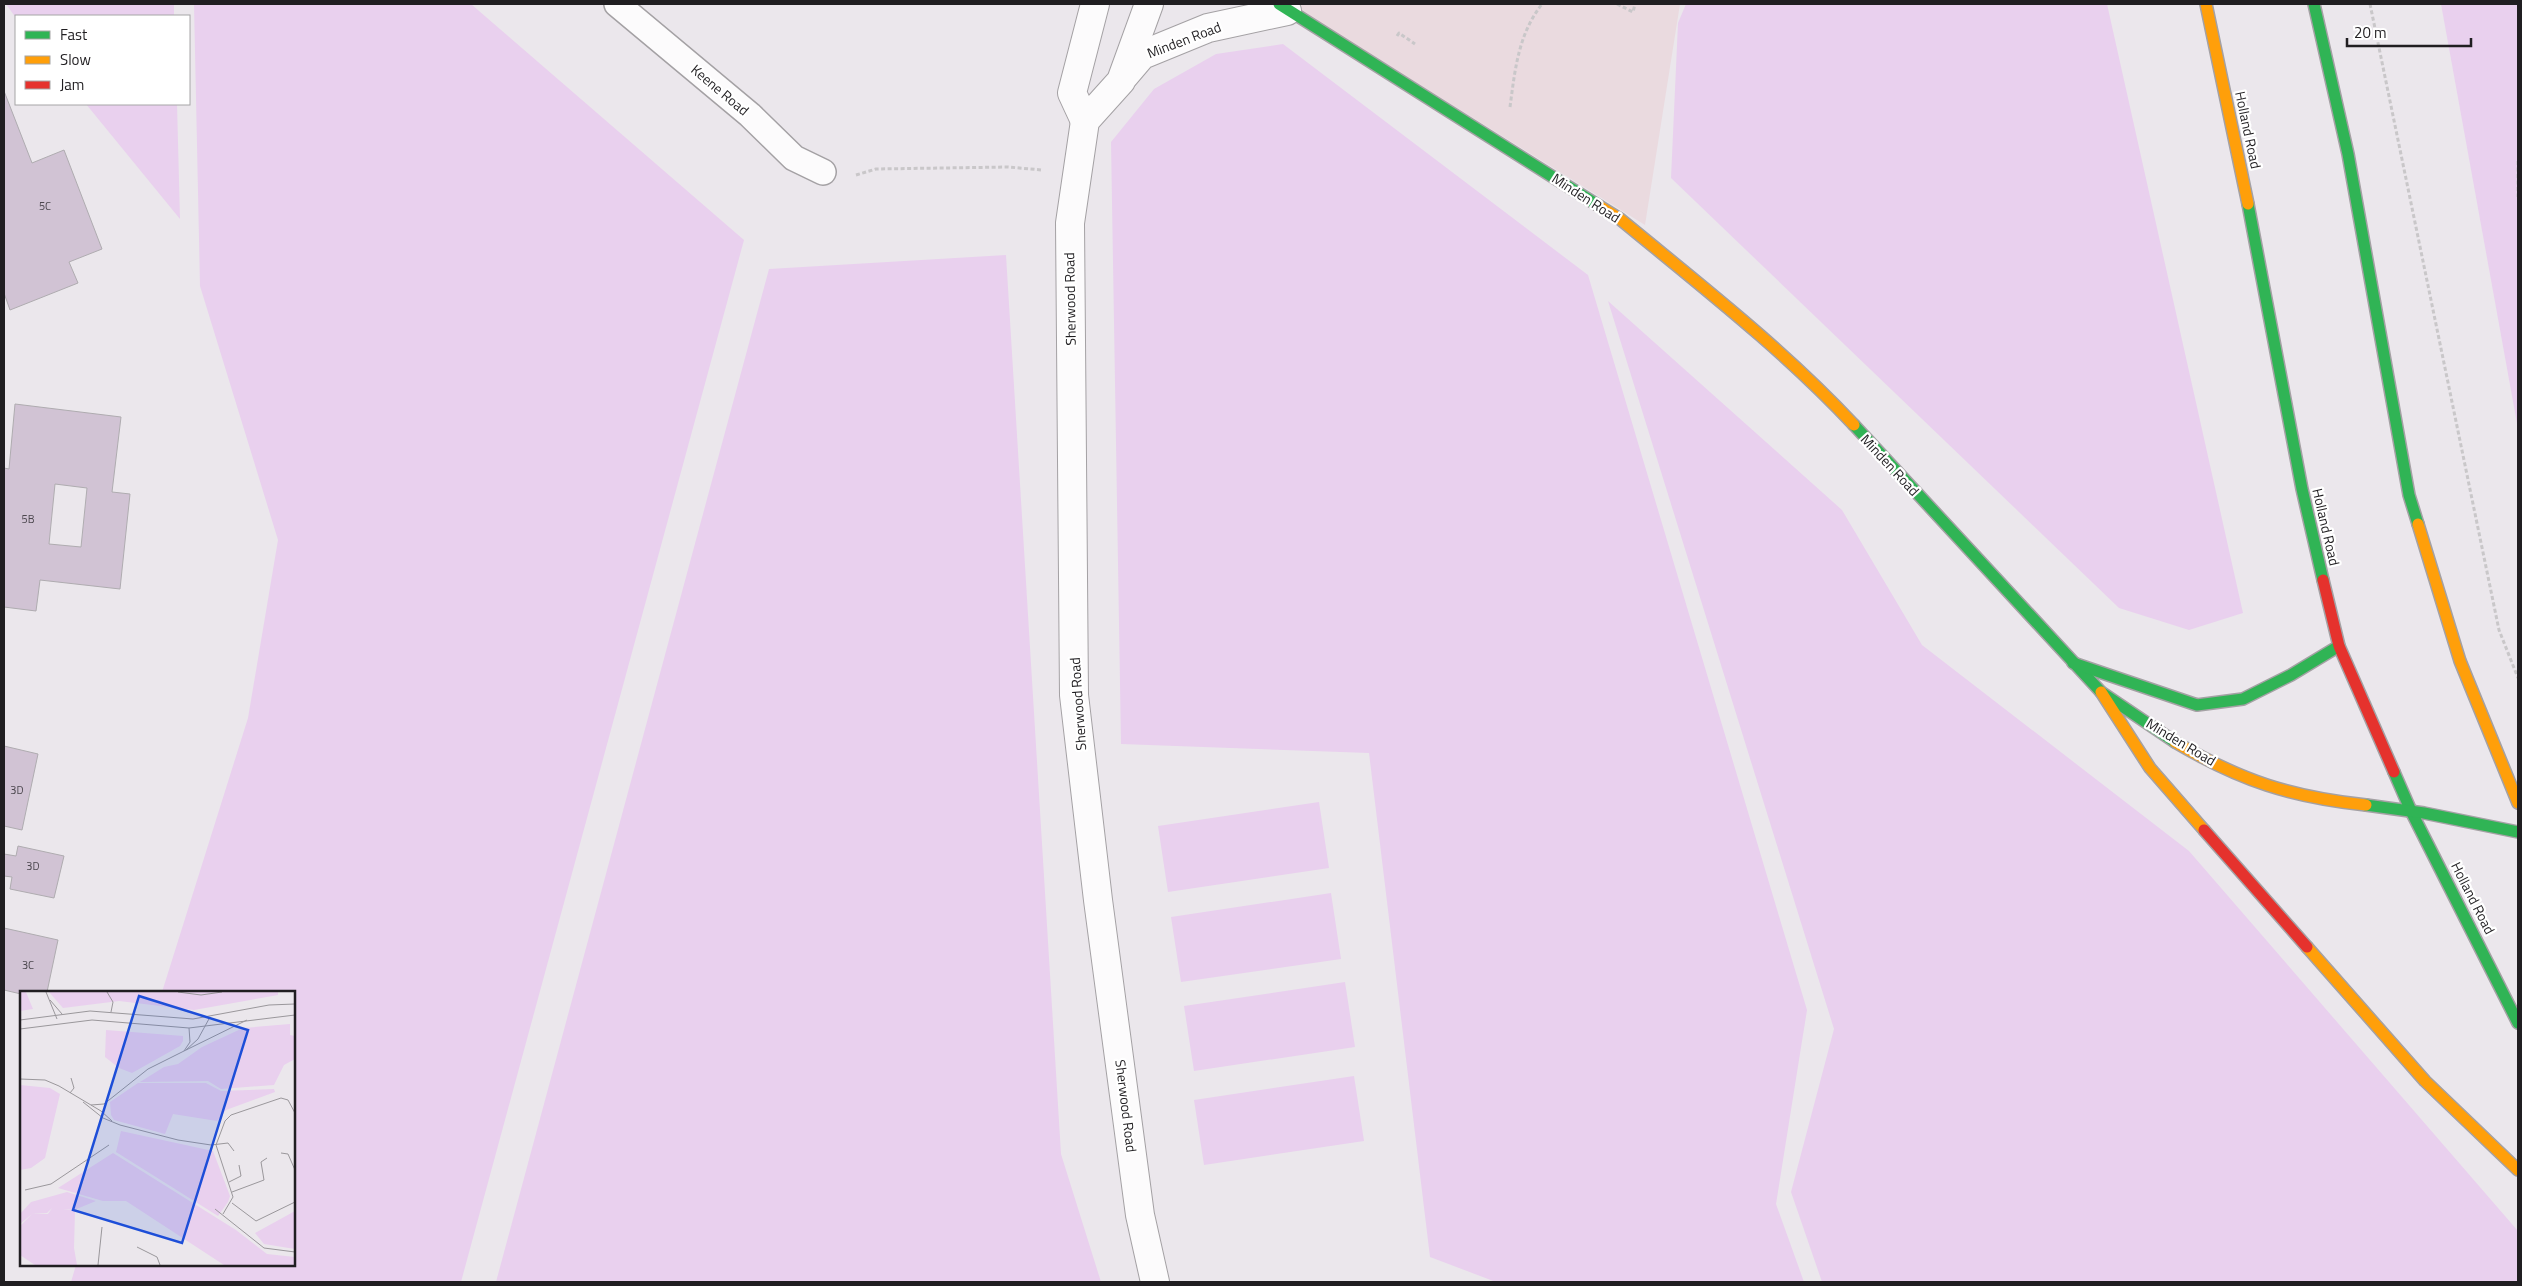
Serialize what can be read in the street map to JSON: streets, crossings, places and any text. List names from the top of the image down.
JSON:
{
  "streets": {
    "main road": ["Minden Road", "Holland Road"],
    "street": ["Sherwood Road"],
    "lane": ["Keene Road"]
  },
  "crossings": [
    ["Minden Road", "Holland Road"]
  ],
  "house_numbers": [
    "5C",
    "5B",
    "3D",
    "3D",
    "3C"
  ],
  "legend": ["Fast", "Slow", "Jam"],
  "scale_bar": "20 m"
}
